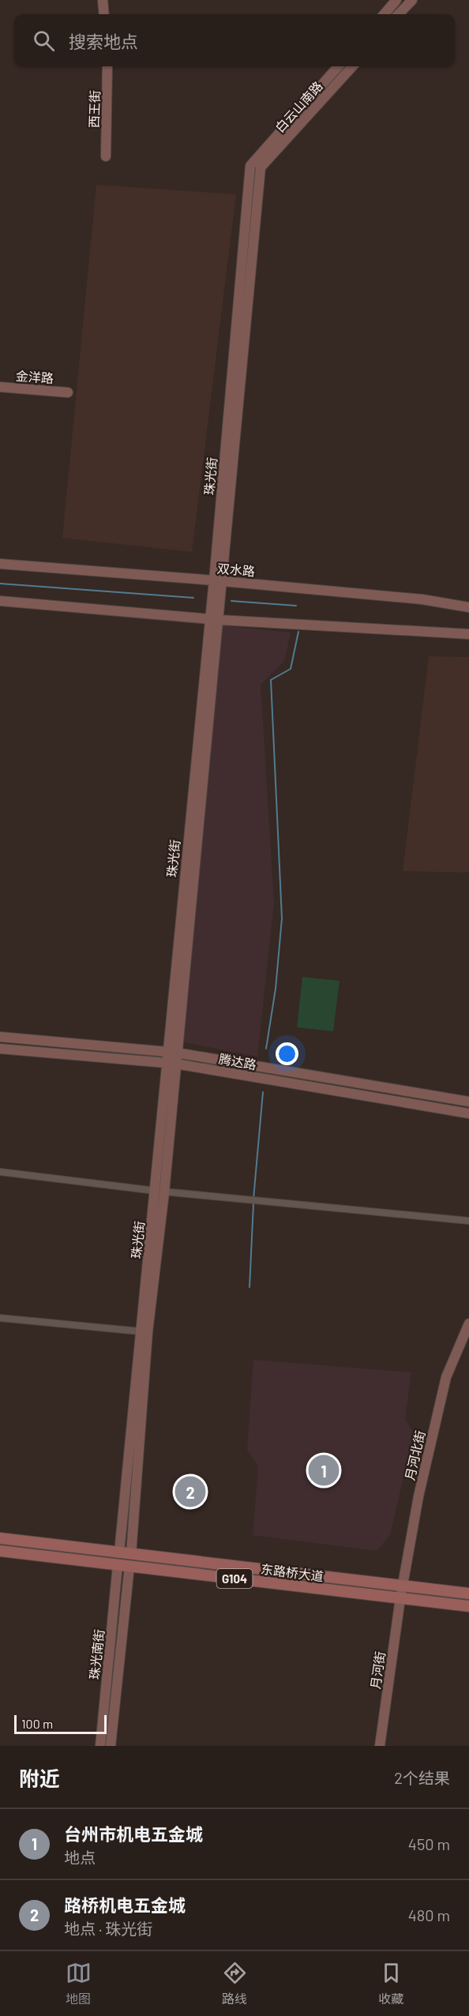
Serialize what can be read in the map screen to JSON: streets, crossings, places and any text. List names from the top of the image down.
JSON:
{
  "streets": {
    "main road": [
      "白云山南路",
      "西王街",
      "金洋路",
      "珠光街",
      "双水路",
      "腾达路",
      "月河北街",
      "东路桥大道",
      "G104",
      "珠光南街",
      "月河街"
    ]
  },
  "crossings": [
    ["白云山南路", "珠光街"],
    ["珠光街", "双水路"],
    ["珠光街", "腾达路"],
    ["珠光街", "东路桥大道"],
    ["月河北街", "东路桥大道"],
    ["月河北街", "月河街"],
    ["东路桥大道", "珠光南街"],
    ["东路桥大道", "月河街"]
  ],
  "scale_bar": "100 m",
  "page": {
    "search": "搜索地点",
    "pins": ["1", "2"],
    "scale": "100 m",
    "heading": ["附近", "2个结果"],
    "list": [
      {
        "mark": "1",
        "name": "台州市机电五金城",
        "note": "地点",
        "value": "450 m"
      },
      {
        "mark": "2",
        "name": "路桥机电五金城",
        "note": "地点 · 珠光街",
        "value": "480 m"
      }
    ],
    "nav": ["地图", "路线", "收藏"]
  }
}
